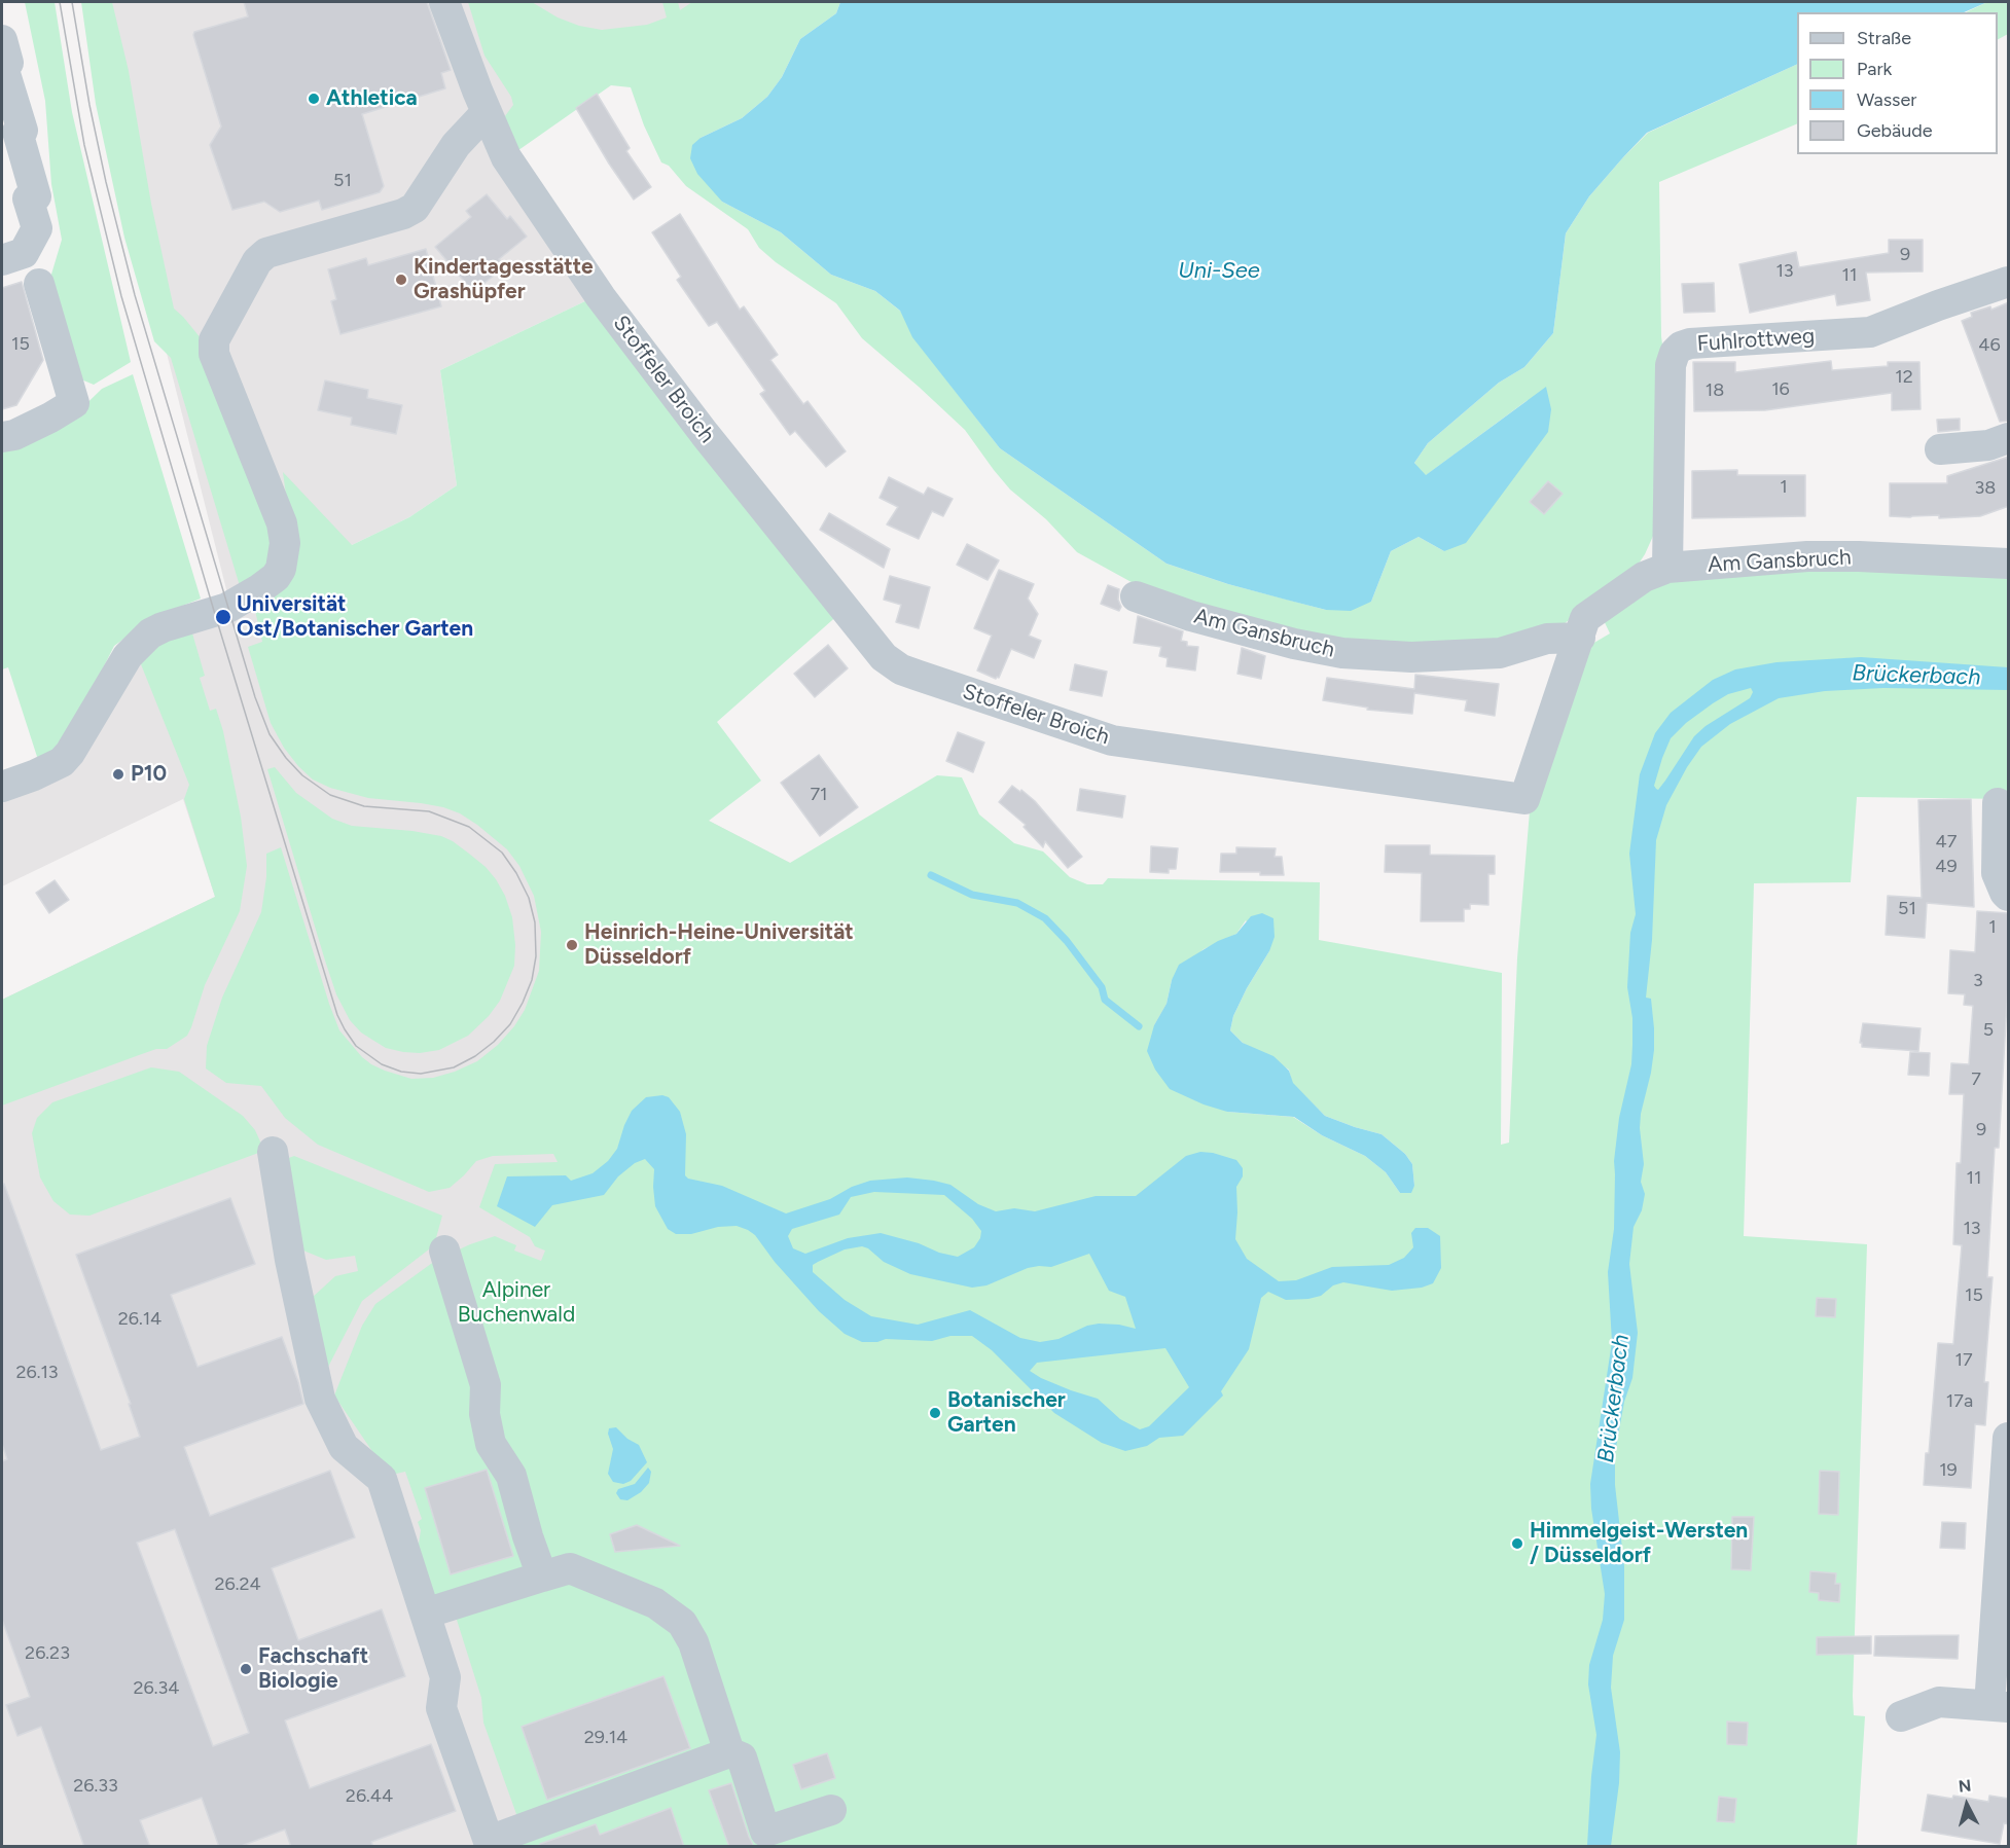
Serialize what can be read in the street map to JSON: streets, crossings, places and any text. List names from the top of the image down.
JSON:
{
  "streets": {
    "street": ["Fuhlrottweg", "Stoffeler Broich", "Am Gansbruch"]
  },
  "crossings": [
    ["Fuhlrottweg", "Am Gansbruch"],
    ["Stoffeler Broich", "Am Gansbruch"]
  ],
  "water": ["Uni-See", "Brückerbach"],
  "parks": ["Alpiner Buchenwald"],
  "places": [
    "Athletica",
    "Kindertagesstätte Grashüpfer",
    "Universität Ost/Botanischer Garten",
    "P10",
    "Heinrich-Heine-Universität Düsseldorf",
    "Botanischer Garten",
    "Himmelgeist-Wersten / Düsseldorf",
    "Fachschaft Biologie"
  ],
  "house_numbers": [
    "51",
    "9",
    "13",
    "11",
    "15",
    "46",
    "12",
    "16",
    "18",
    "1",
    "38",
    "71",
    "47",
    "49",
    "51",
    "1",
    "3",
    "5",
    "7",
    "9",
    "11",
    "13",
    "15",
    "26.14",
    "17",
    "26.13",
    "17a",
    "19",
    "26.24",
    "26.23",
    "26.34",
    "29.14",
    "26.33",
    "26.44"
  ],
  "legend": [
    "Straße",
    "Park",
    "Wasser",
    "Gebäude"
  ],
  "north": "top"
}
